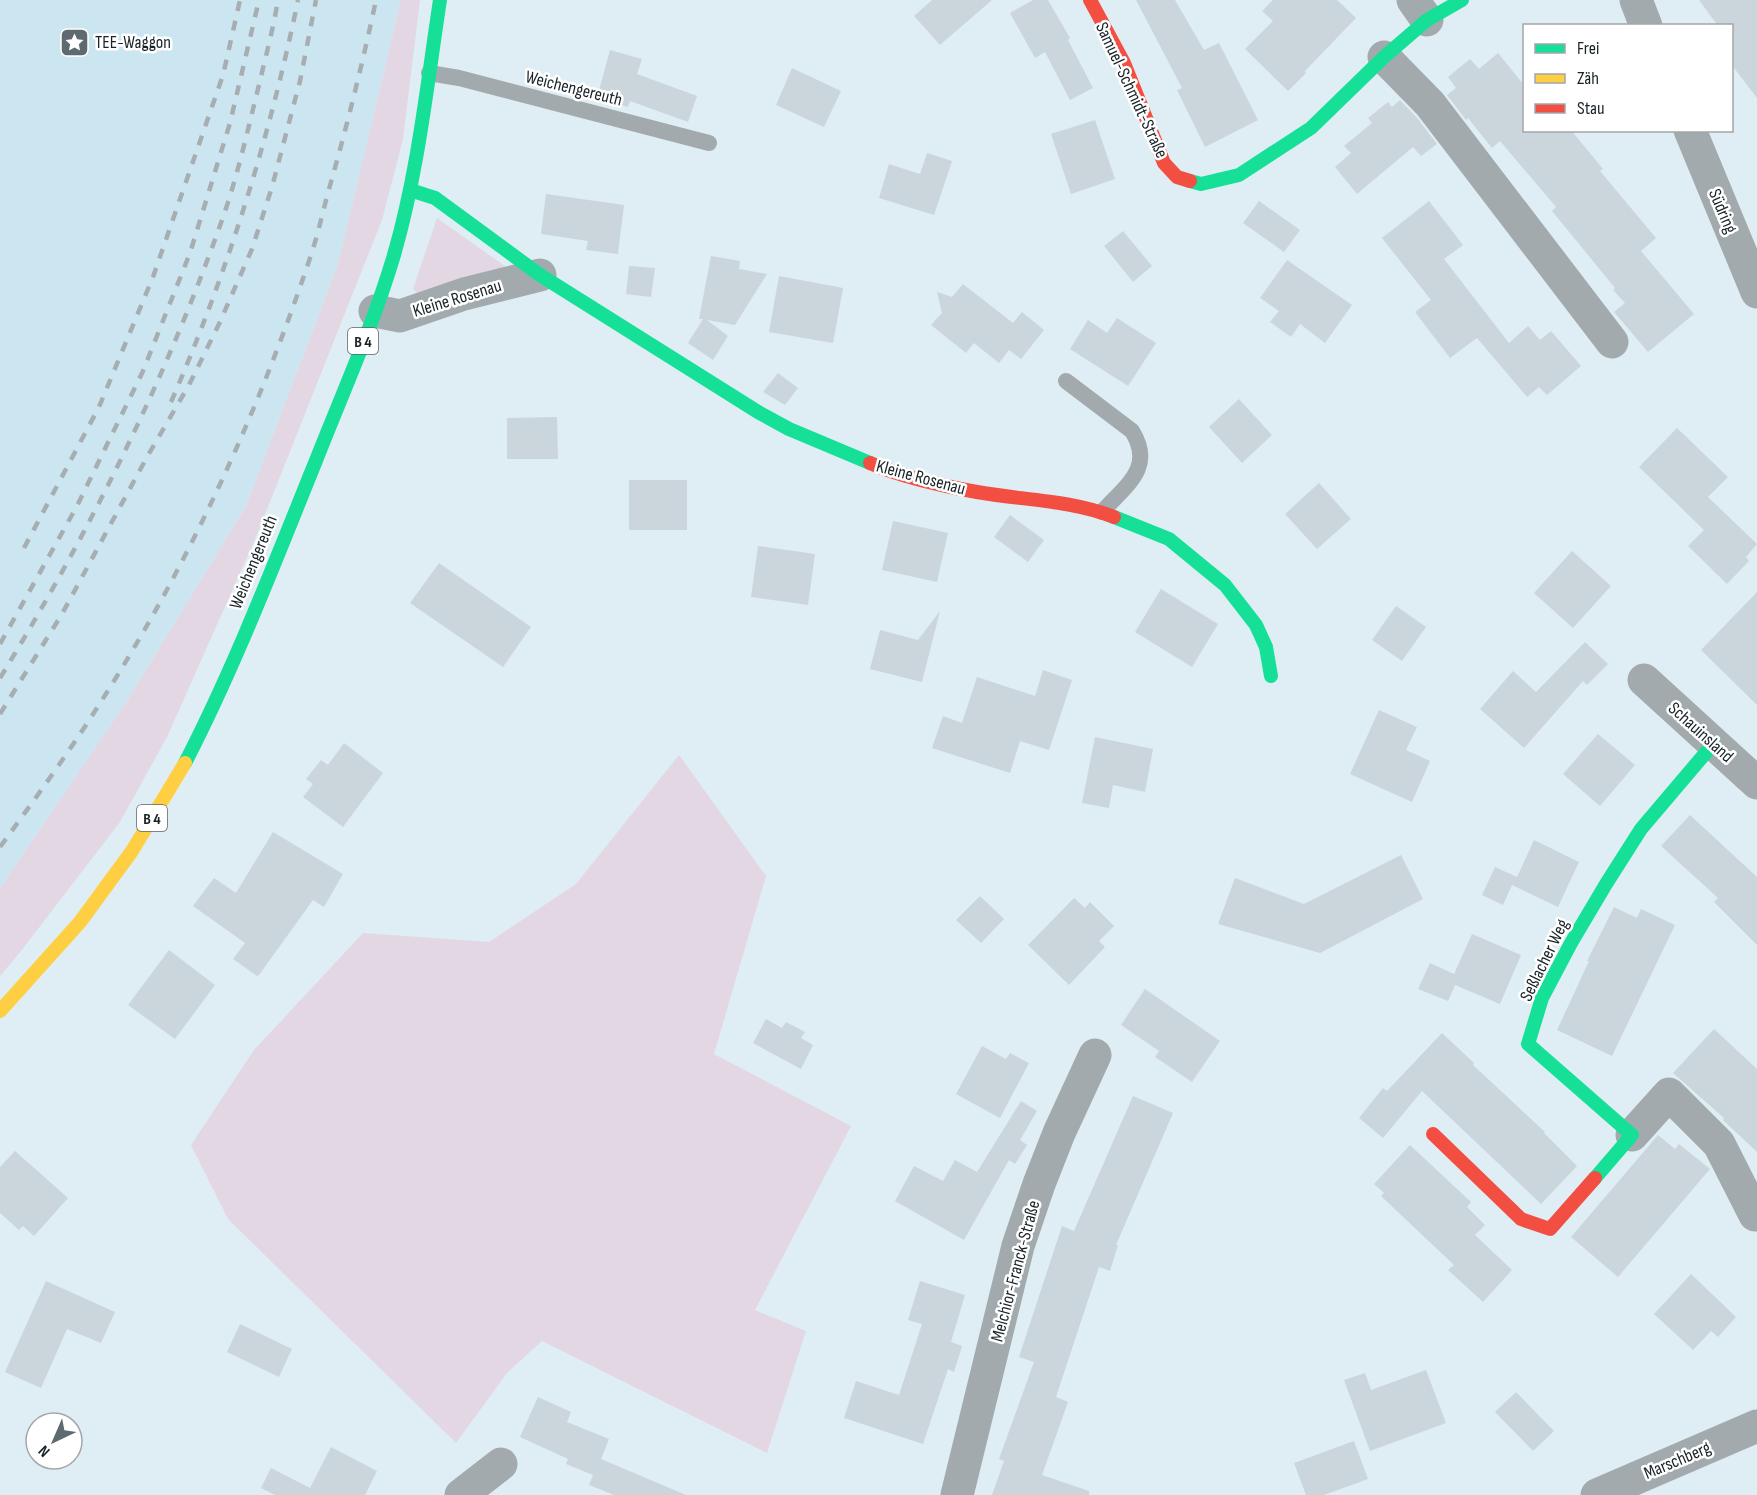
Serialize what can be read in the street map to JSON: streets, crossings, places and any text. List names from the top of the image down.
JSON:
{
  "streets": {
    "street": [
      "Weichengereuth",
      "Samuel-Schmidt-Straße",
      "Südring",
      "Kleine Rosenau",
      "B 4",
      "Schauinsland",
      "Seßlacher Weg",
      "Melchior-Franck-Straße",
      "Marschberg"
    ]
  },
  "crossings": [
    ["Weichengereuth", "Kleine Rosenau"],
    ["Schauinsland", "Seßlacher Weg"]
  ],
  "places": {
    "place": ["TEE-Waggon"]
  },
  "legend": ["Frei", "Zäh", "Stau"],
  "north": "bottom left"
}
